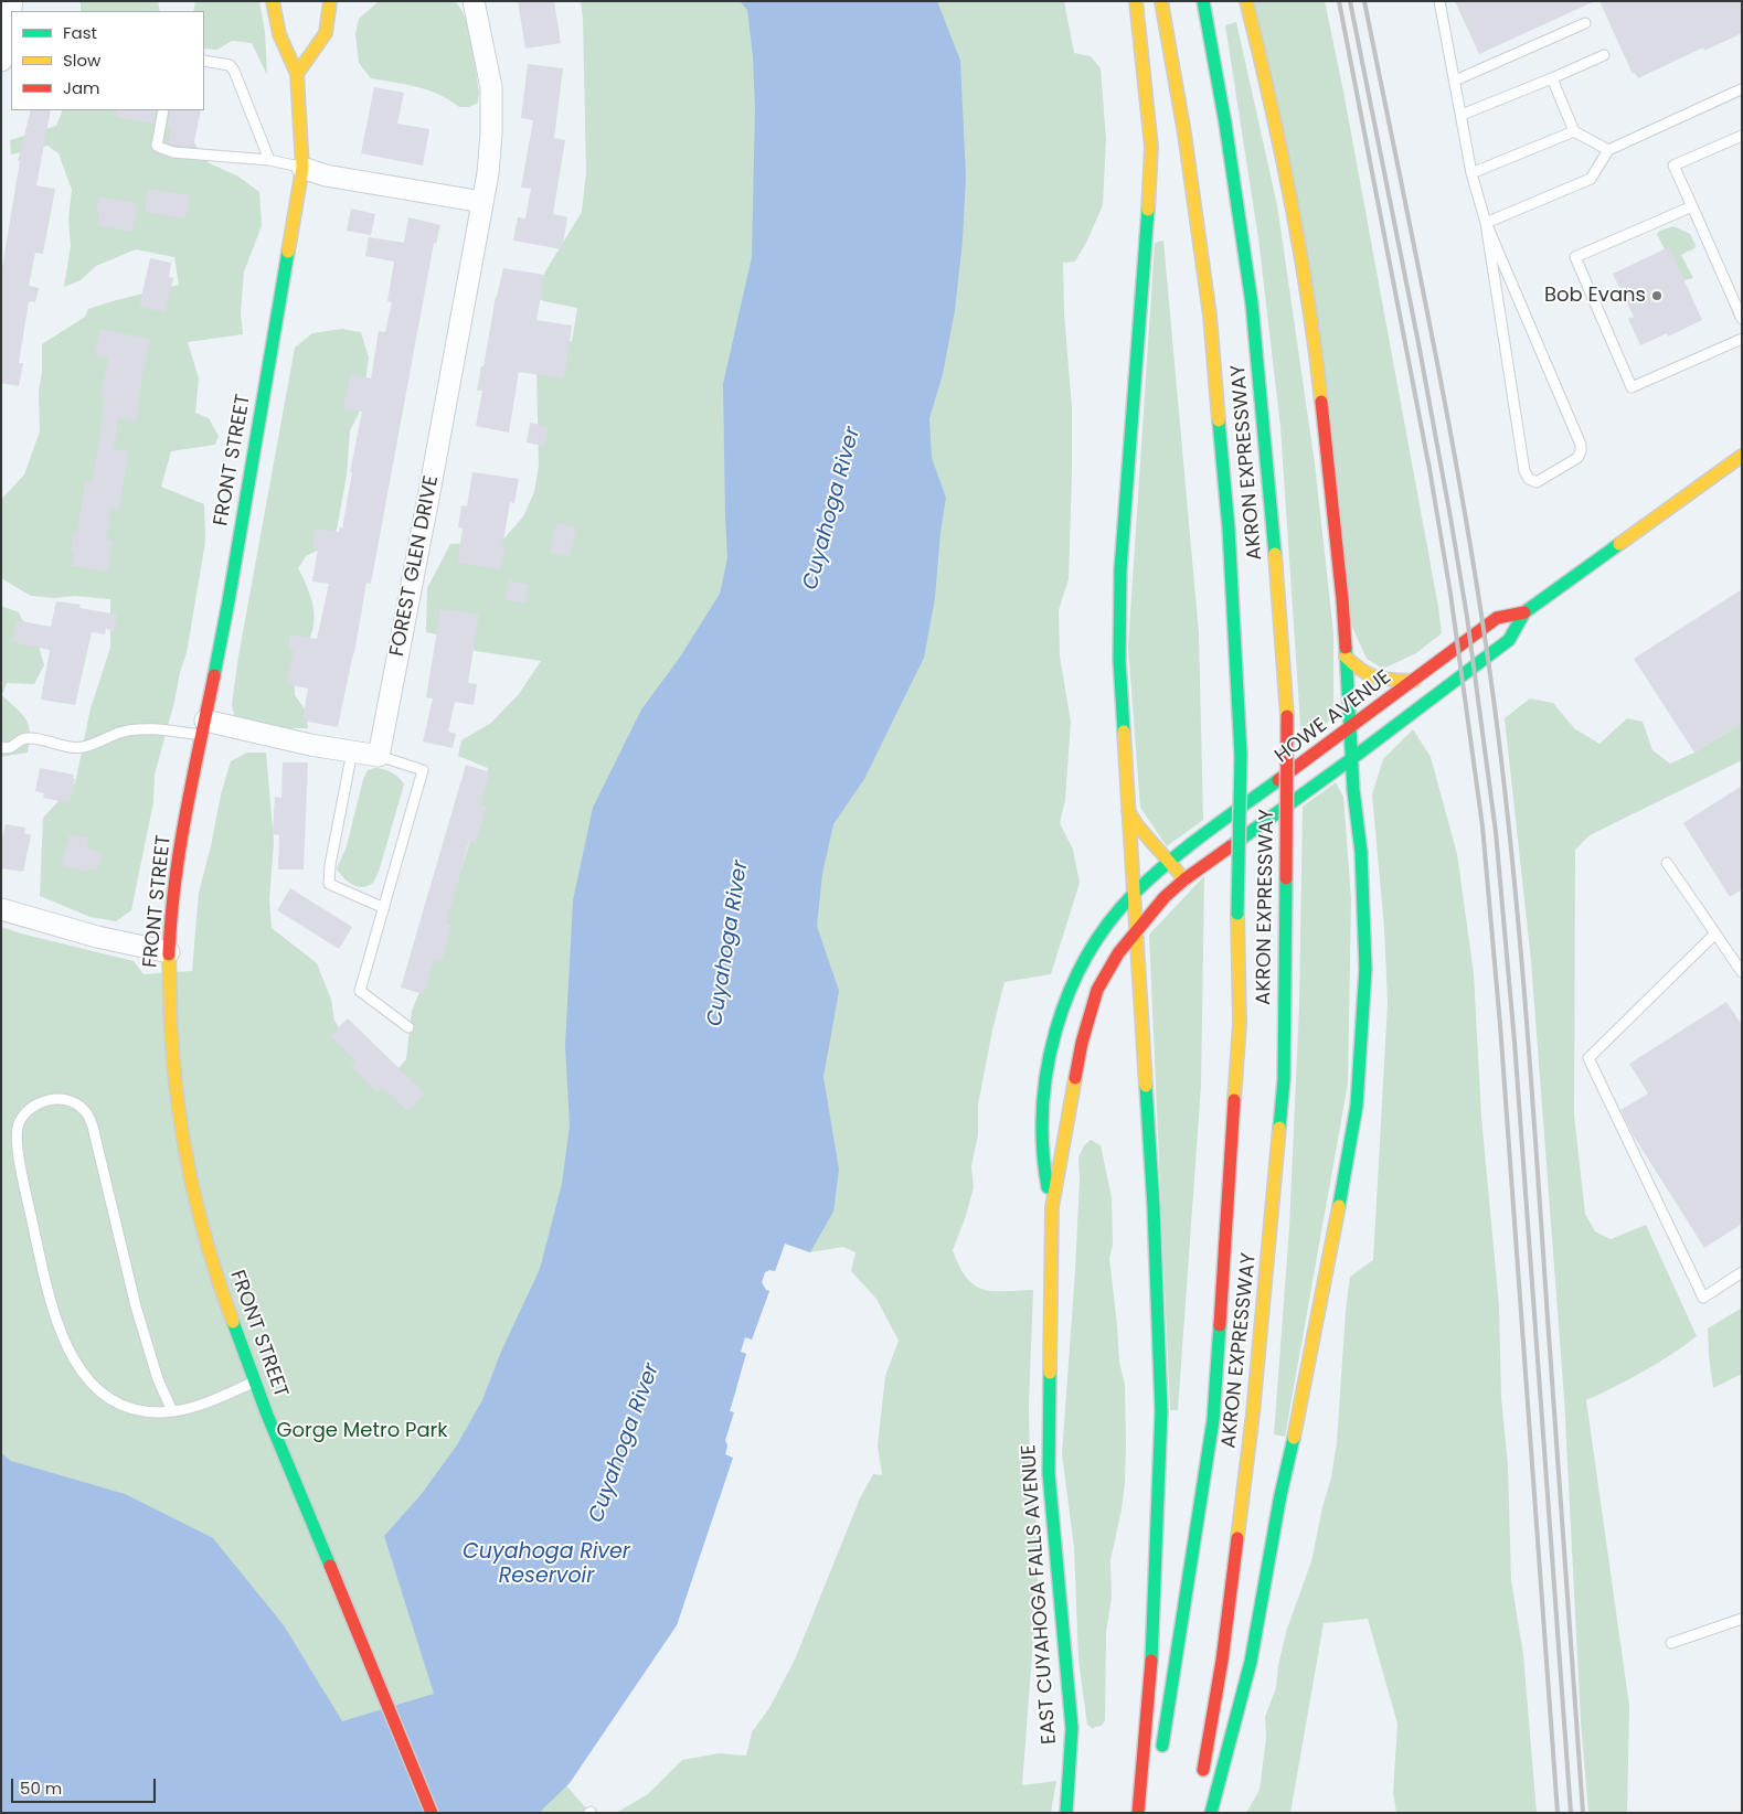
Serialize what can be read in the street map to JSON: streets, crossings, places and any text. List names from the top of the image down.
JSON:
{
  "streets": {
    "main road": [
      "FRONT STREET",
      "AKRON EXPRESSWAY",
      "HOWE AVENUE",
      "EAST CUYAHOGA FALLS AVENUE"
    ],
    "street": ["FOREST GLEN DRIVE"]
  },
  "crossings": [
    ["HOWE AVENUE", "EAST CUYAHOGA FALLS AVENUE"]
  ],
  "water": ["Cuyahoga River", "Cuyahoga River Reservoir"],
  "parks": ["Gorge Metro Park"],
  "places": ["Bob Evans"],
  "legend": ["Fast", "Slow", "Jam"],
  "scale_bar": "50 m"
}
